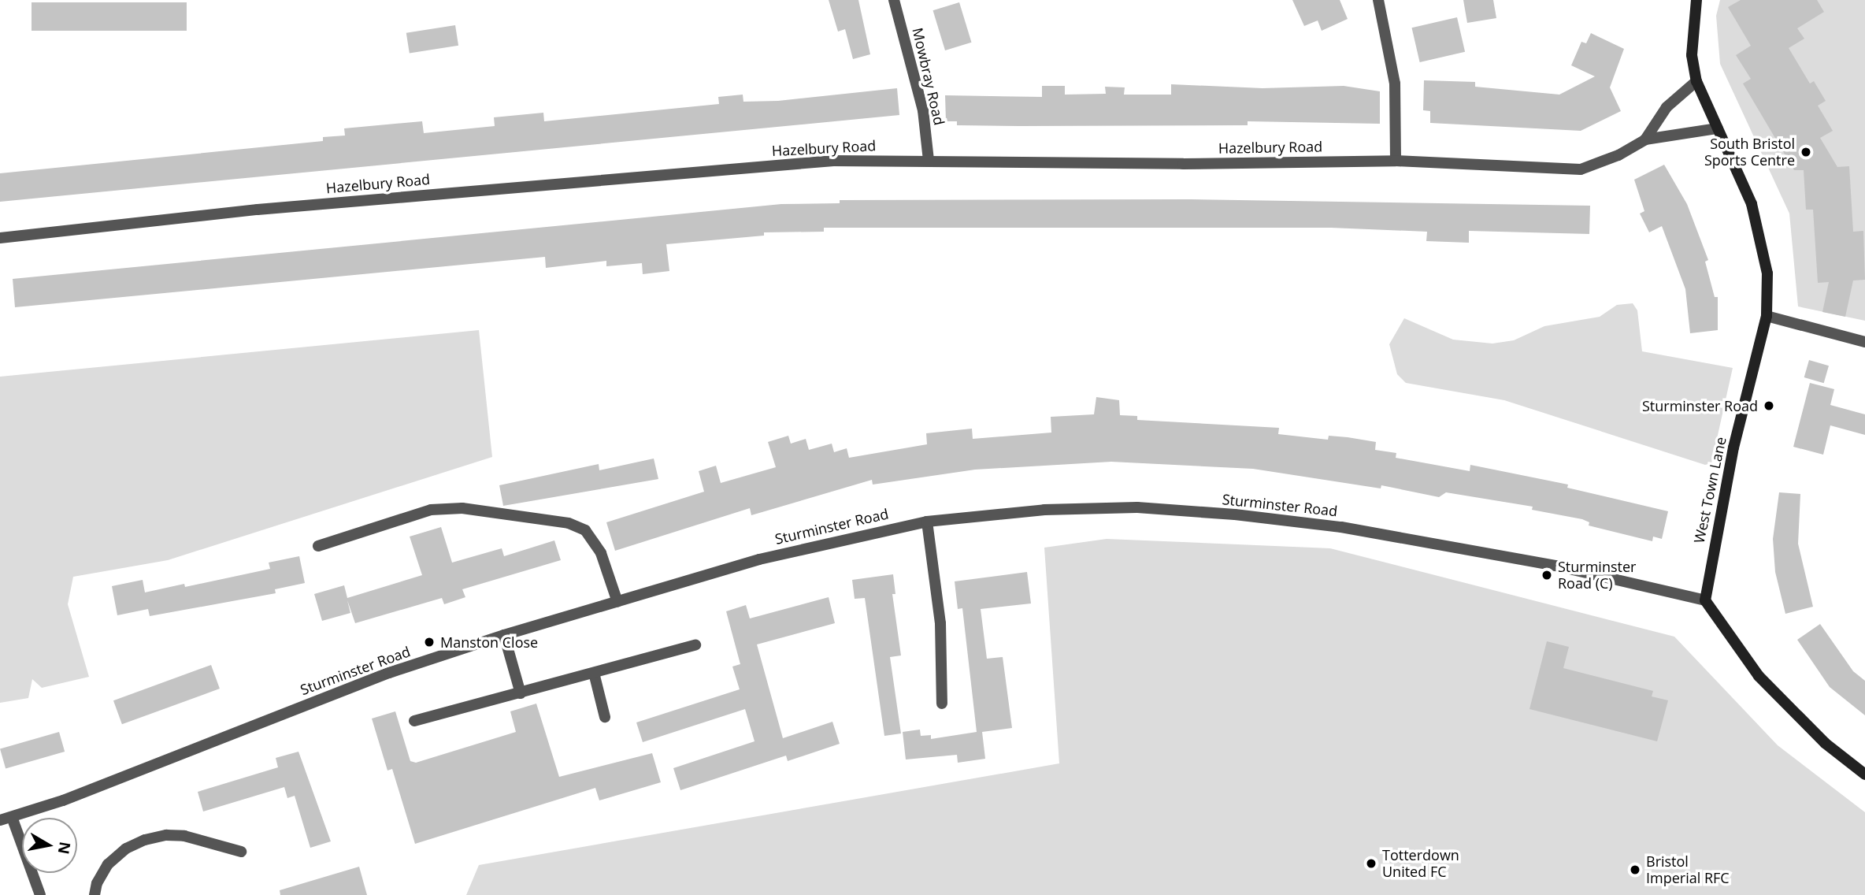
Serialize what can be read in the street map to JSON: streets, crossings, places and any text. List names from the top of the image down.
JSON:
{
  "streets": {
    "main road": ["West Town Lane"],
    "street": ["Mowbray Road", "Hazelbury Road", "Sturminster Road"]
  },
  "crossings": [
    ["Mowbray Road", "Hazelbury Road"],
    ["Hazelbury Road", "West Town Lane"],
    ["West Town Lane", "Sturminster Road"]
  ],
  "places": [
    "South Bristol Sports Centre",
    "Sturminster Road",
    "Sturminster Road (C)",
    "Manston Close",
    "Totterdown United FC",
    "Bristol Imperial RFC"
  ],
  "north": "right"
}
